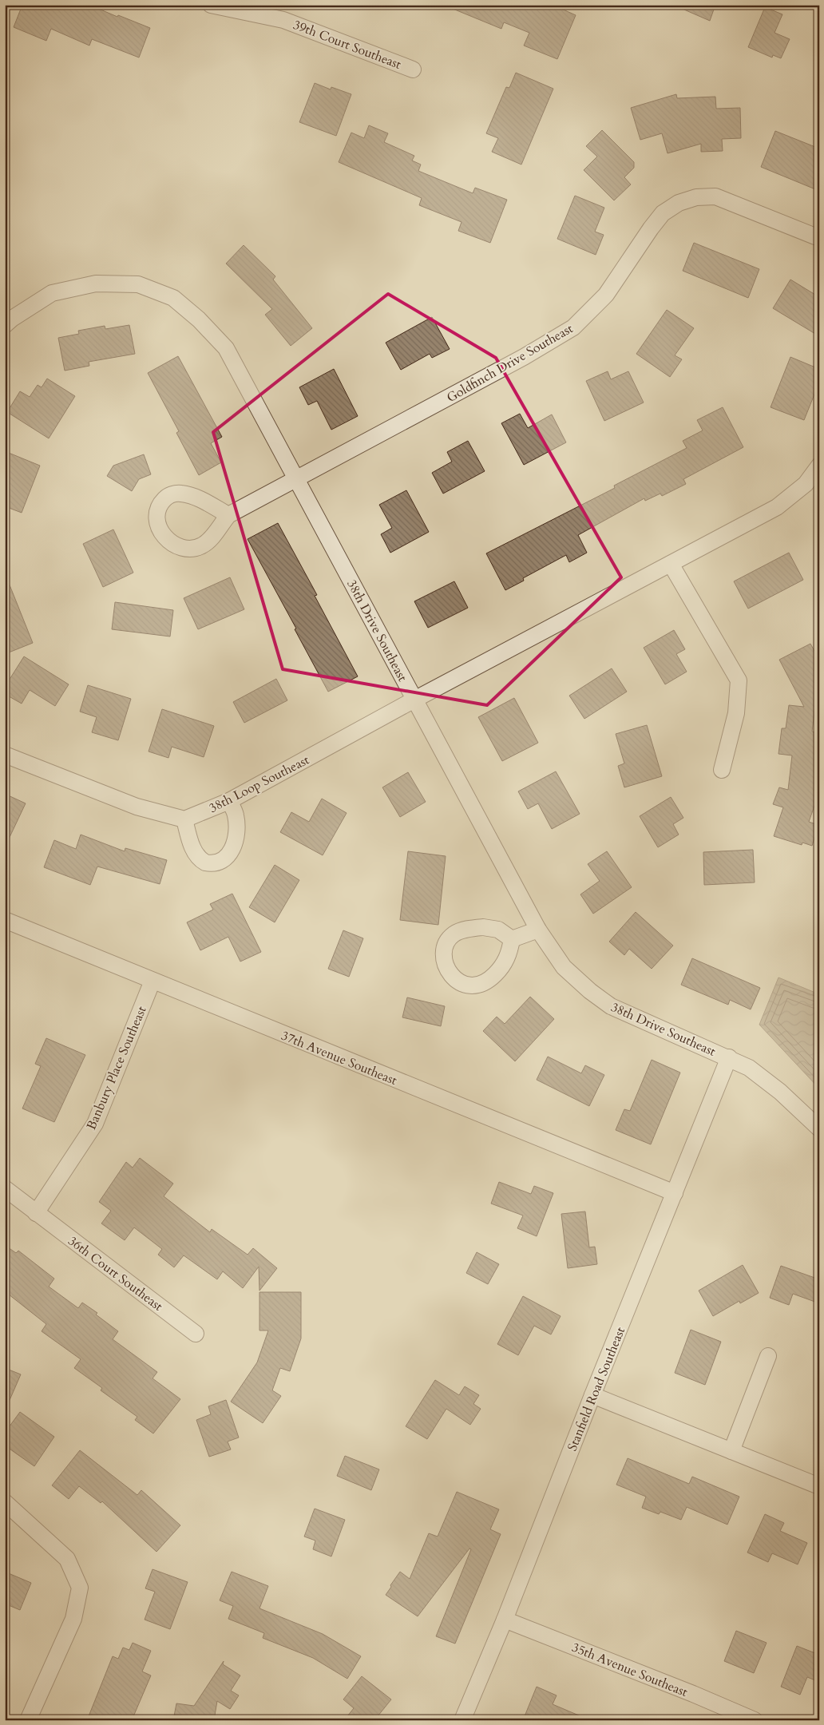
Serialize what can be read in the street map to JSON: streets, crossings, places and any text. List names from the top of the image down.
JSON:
{
  "streets": {
    "street": [
      "39th Court Southeast",
      "Goldfinch Drive Southeast",
      "38th Drive Southeast",
      "38th Loop Southeast",
      "37th Avenue Southeast",
      "Banbury Place Southeast",
      "36th Court Southeast",
      "Stanfield Road Southeast",
      "35th Avenue Southeast"
    ]
  },
  "crossings": [
    ["Goldfinch Drive Southeast", "38th Drive Southeast"],
    ["38th Drive Southeast", "38th Loop Southeast"],
    ["38th Drive Southeast", "Stanfield Road Southeast"],
    ["37th Avenue Southeast", "Banbury Place Southeast"],
    ["37th Avenue Southeast", "Stanfield Road Southeast"],
    ["Banbury Place Southeast", "36th Court Southeast"],
    ["Stanfield Road Southeast", "35th Avenue Southeast"]
  ]
}
